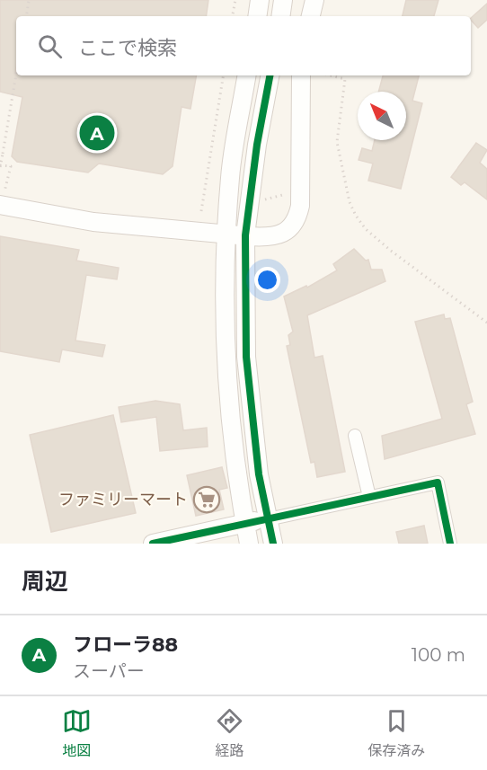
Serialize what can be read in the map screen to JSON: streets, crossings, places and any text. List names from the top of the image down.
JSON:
{
  "places": {
    "supermarket": ["ファミリーマート"]
  },
  "north": "top left",
  "page": {
    "search": "ここで検索",
    "pins": "A",
    "heading": "周辺",
    "list": [
      {
        "mark": "A",
        "name": "フローラ88",
        "note": "スーパー",
        "value": "100 m"
      }
    ],
    "nav": ["地図", "経路", "保存済み"]
  }
}
